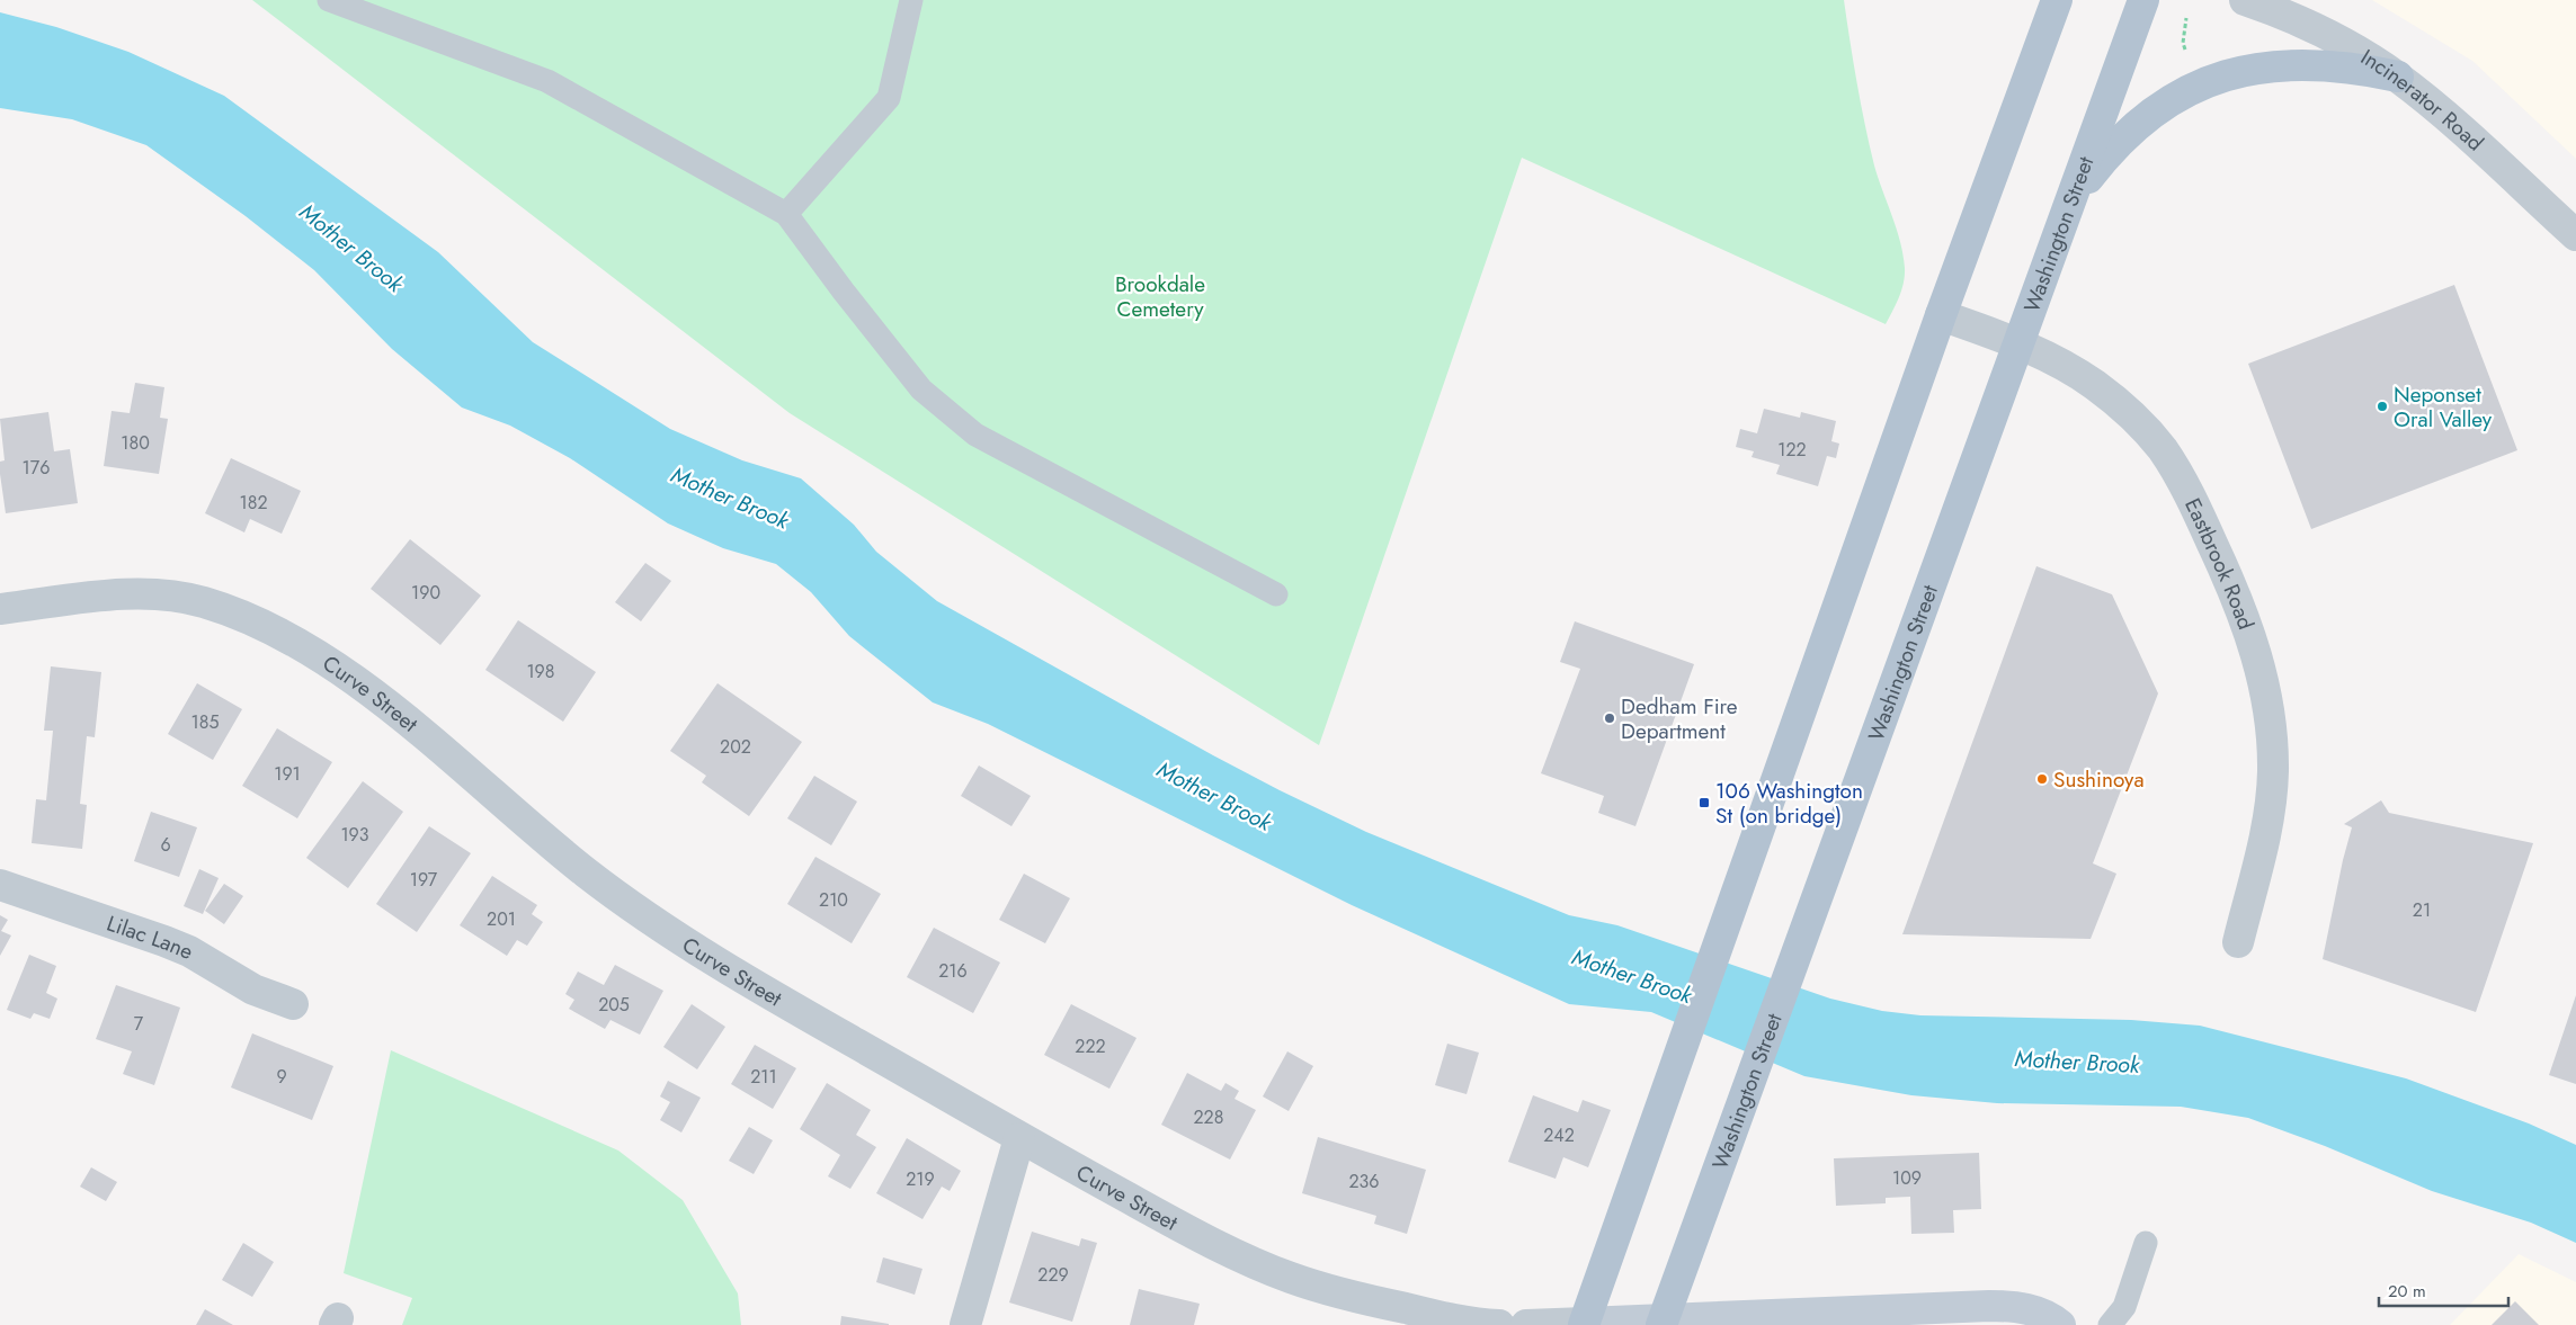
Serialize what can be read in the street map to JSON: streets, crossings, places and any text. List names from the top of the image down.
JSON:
{
  "streets": {
    "main road": ["Washington Street"],
    "street": [
      "Incinerator Road",
      "Eastbrook Road",
      "Curve Street",
      "Lilac Lane"
    ]
  },
  "crossings": [
    ["Washington Street", "Eastbrook Road"]
  ],
  "water": ["Mother Brook"],
  "parks": ["Brookdale Cemetery"],
  "places": {
    "other": ["Neponset Oral Valley", "Dedham Fire Department", "Sushinoya"],
    "transit": ["106 Washington St (on bridge)"]
  },
  "house_numbers": [
    "180",
    "122",
    "176",
    "182",
    "190",
    "198",
    "185",
    "202",
    "191",
    "193",
    "6",
    "197",
    "210",
    "21",
    "201",
    "216",
    "205",
    "7",
    "222",
    "9",
    "211",
    "228",
    "242",
    "109",
    "219",
    "236",
    "229"
  ],
  "scale_bar": "20 m"
}
